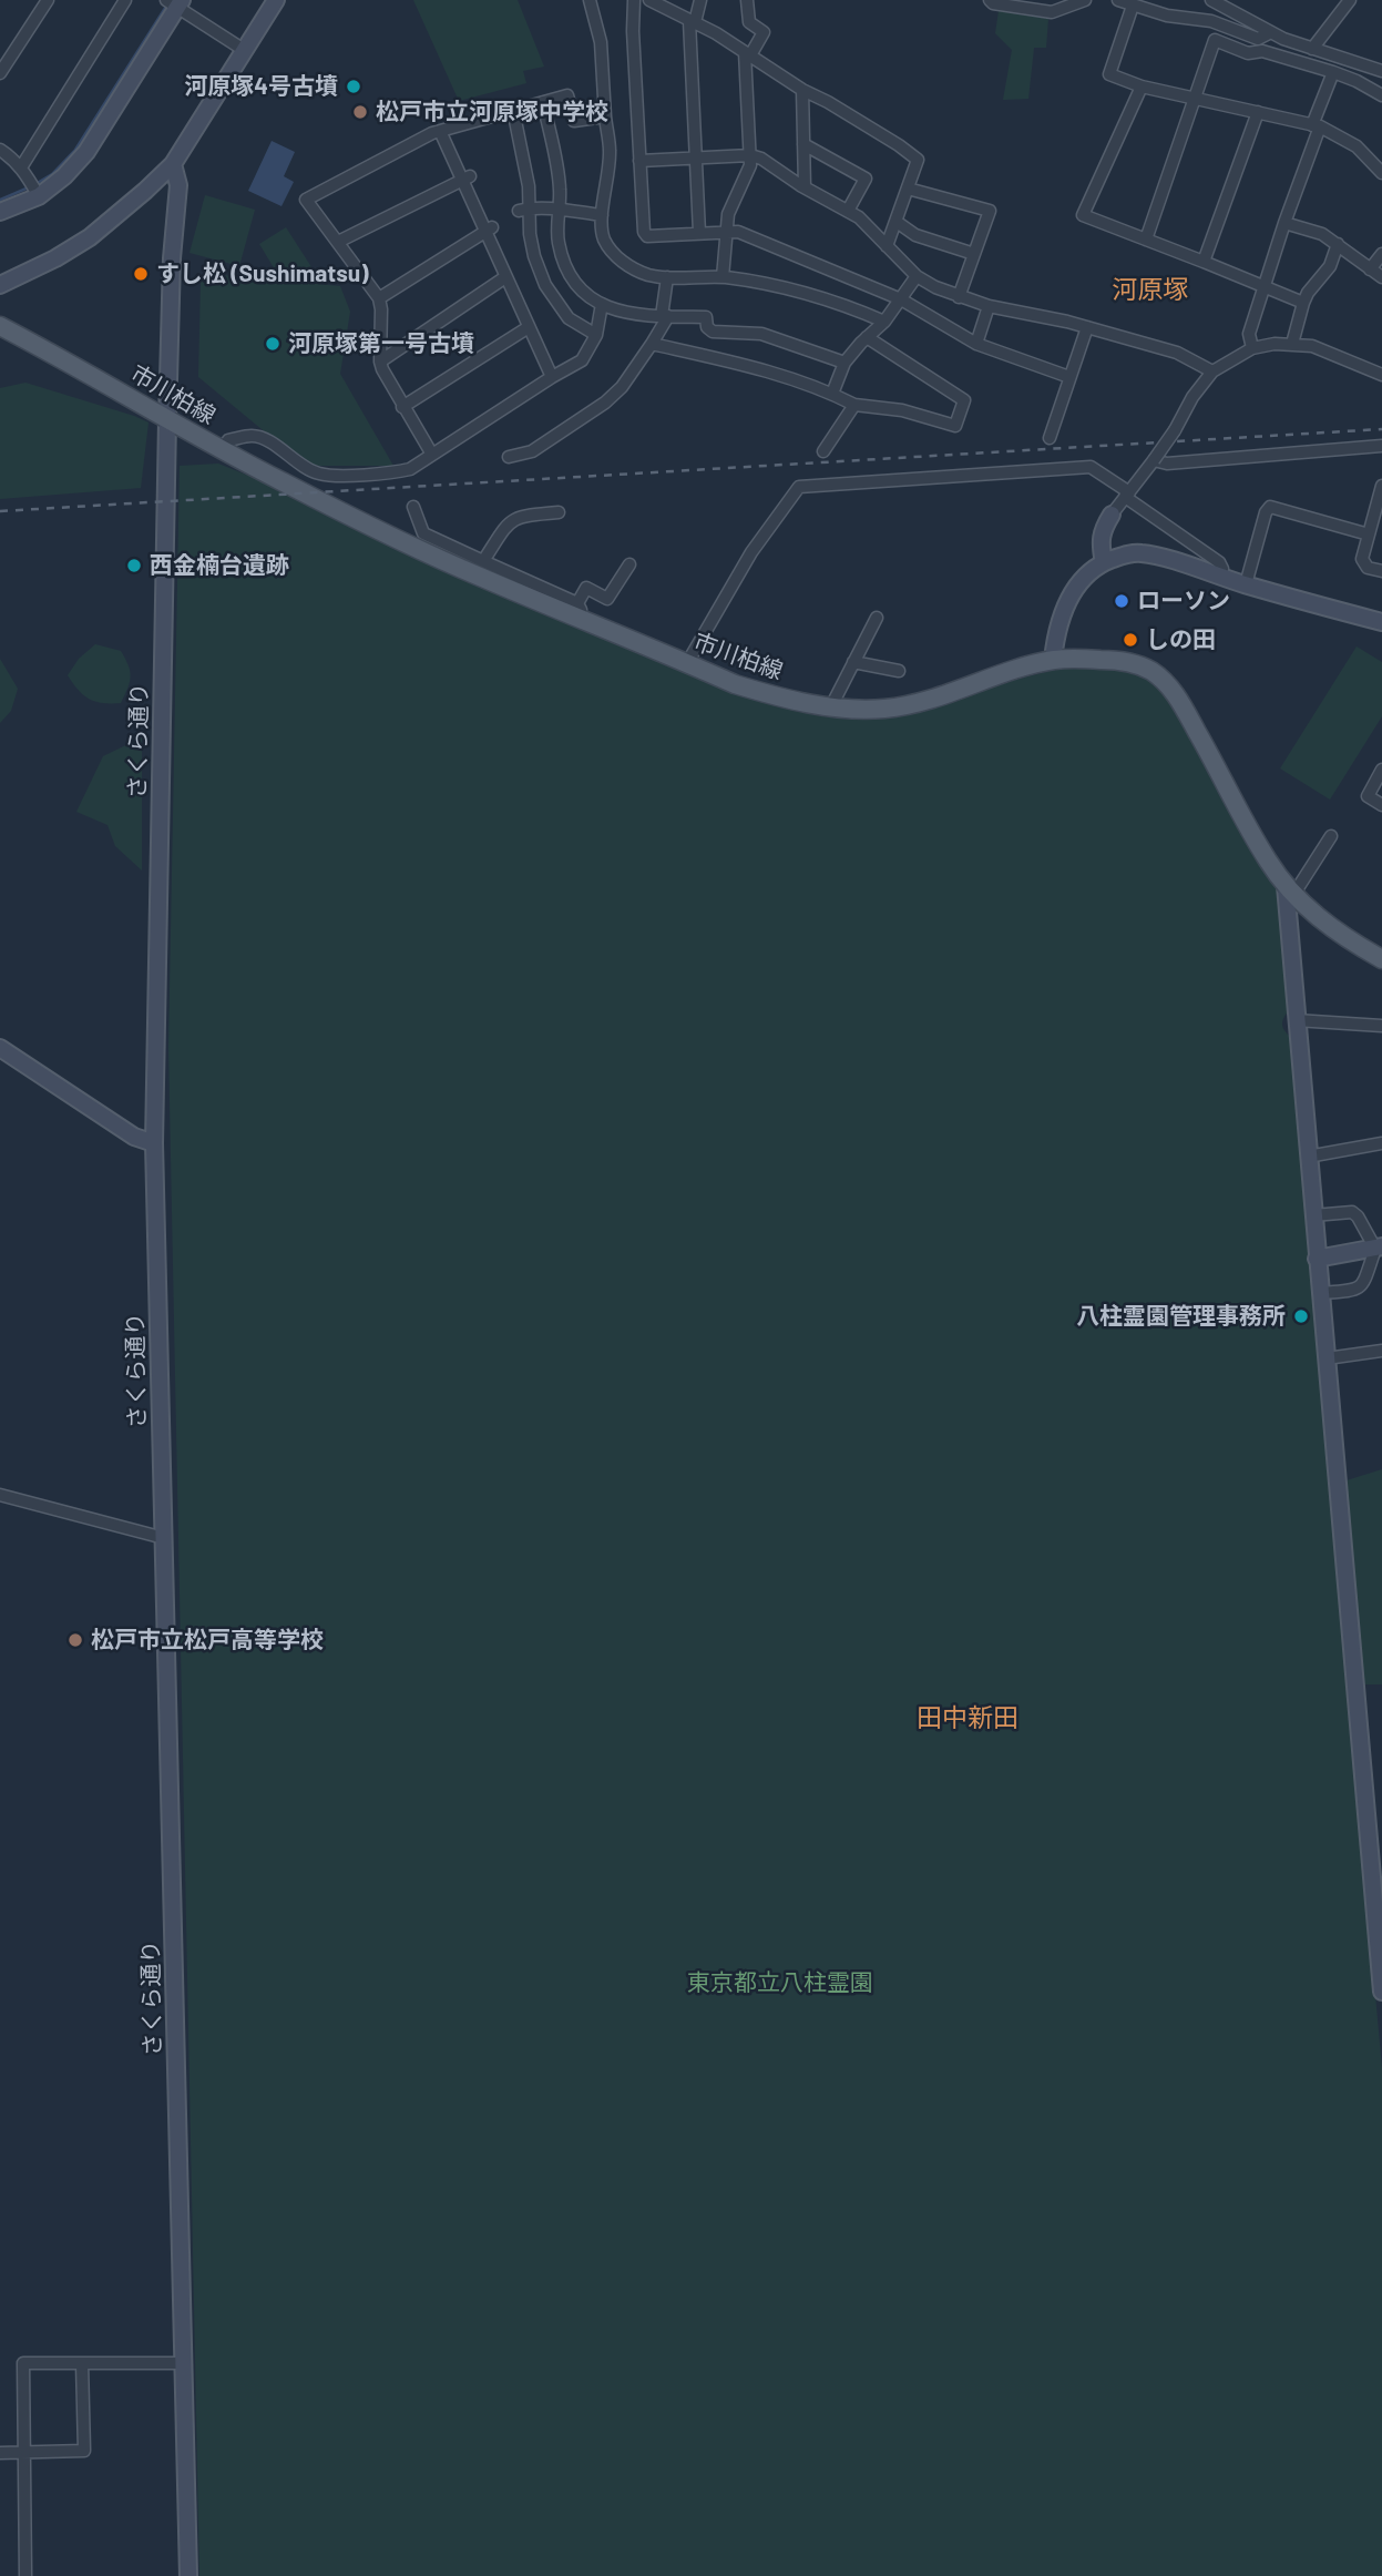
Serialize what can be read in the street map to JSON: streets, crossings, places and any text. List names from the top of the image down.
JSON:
{
  "streets": {
    "main road": ["市川柏線"],
    "street": ["さくら通り"]
  },
  "crossings": [
    ["市川柏線", "さくら通り"]
  ],
  "districts": ["河原塚", "田中新田"],
  "parks": ["東京都立八柱霊園"],
  "places": [
    "河原塚4号古墳",
    "松戸市立河原塚中学校",
    "すし松 (Sushimatsu)",
    "河原塚第一号古墳",
    "西金楠台遺跡",
    "ローソン",
    "しの田",
    "八柱霊園管理事務所",
    "松戸市立松戸高等学校"
  ]
}
